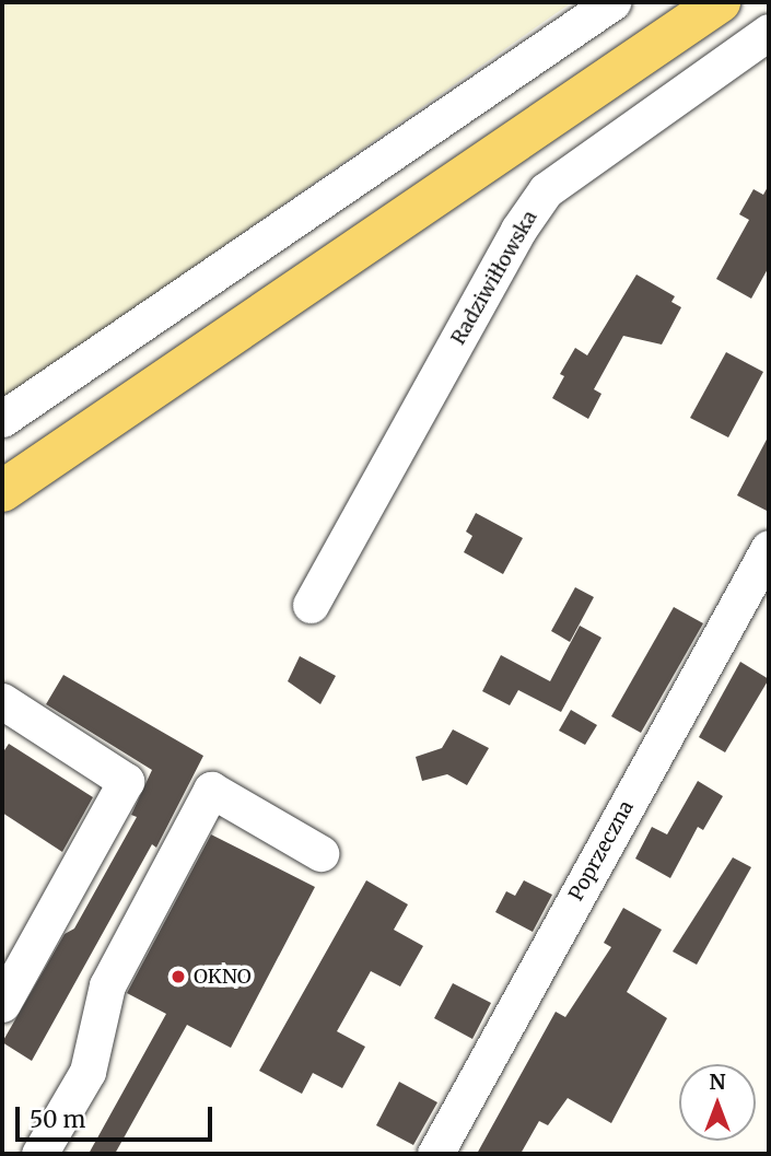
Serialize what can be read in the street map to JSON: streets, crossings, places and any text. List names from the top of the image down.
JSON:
{
  "streets": {
    "street": ["Radziwiłłowska", "Poprzeczna"]
  },
  "places": ["OKNO"],
  "scale_bar": "50 m",
  "north": "top"
}
